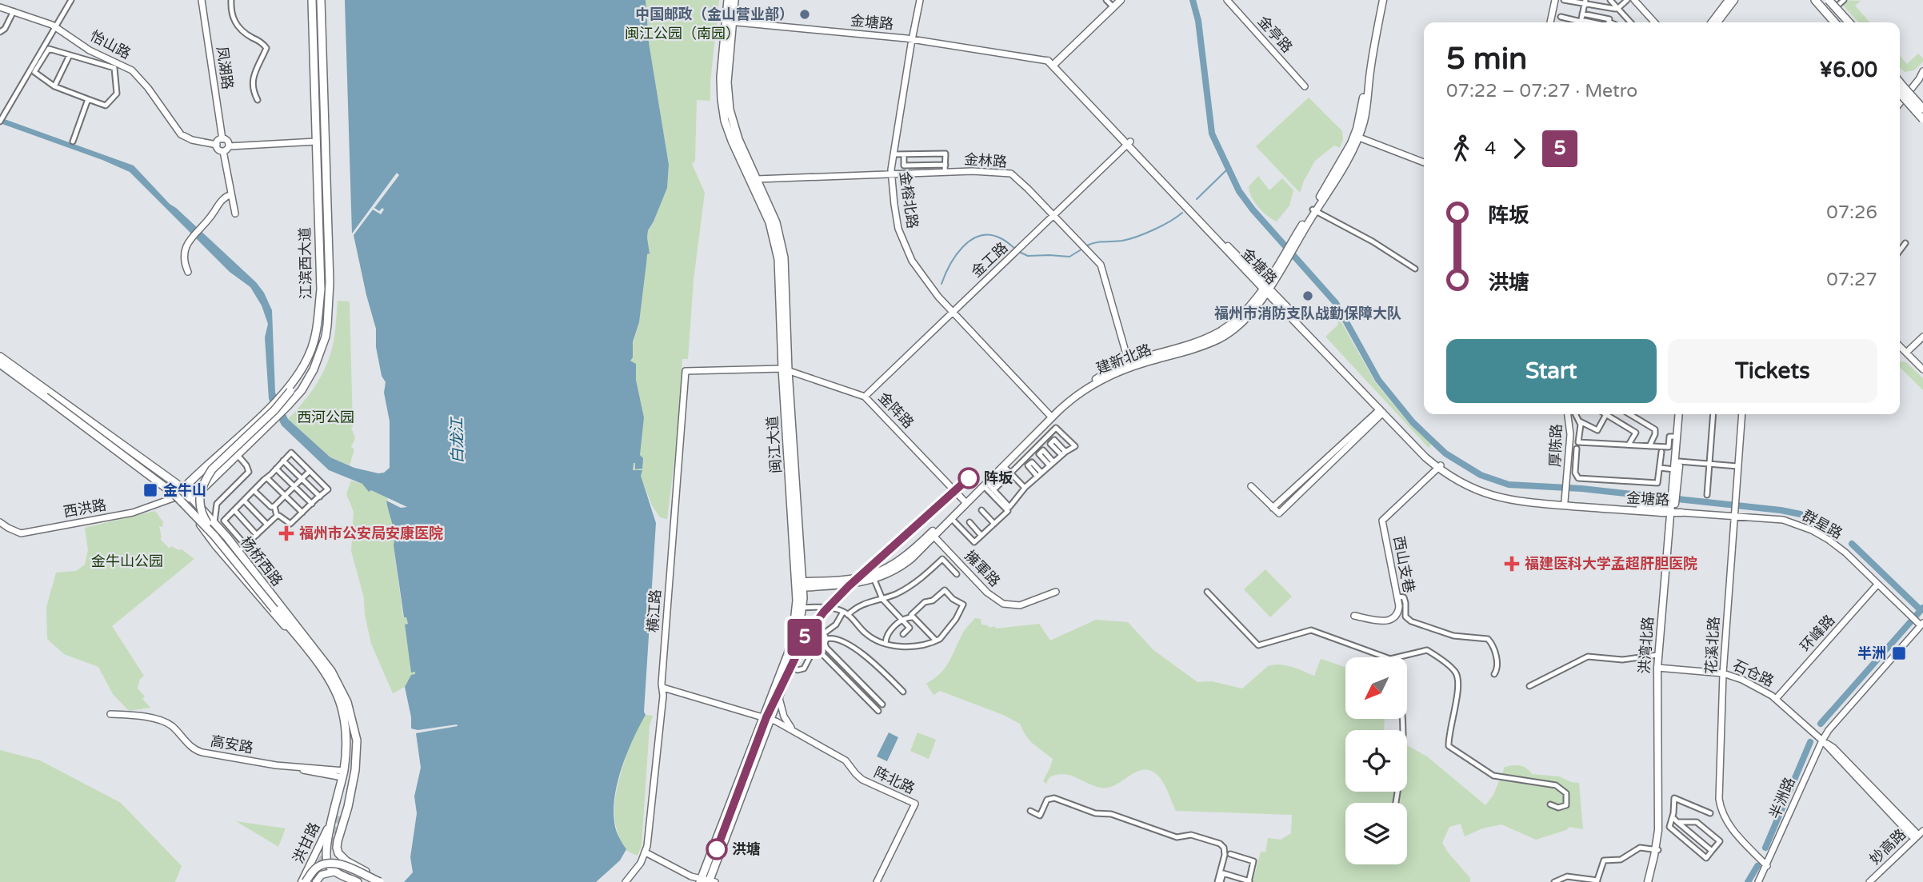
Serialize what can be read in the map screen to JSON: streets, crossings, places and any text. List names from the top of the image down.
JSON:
{
  "streets": {
    "main road": [
      "金塘路",
      "江滨西大道",
      "建新北路",
      "闽江大道",
      "杨桥西路",
      "洪湾北路",
      "洪甘路"
    ],
    "street": [
      "金亭路",
      "怡山路",
      "凤湖路",
      "金林路",
      "金榕北路",
      "金工路",
      "金阵路",
      "厚陈路",
      "西洪路",
      "群星路",
      "西山支巷",
      "擁軍路",
      "横江路",
      "环峰路",
      "花溪北路",
      "石仓路",
      "高安路",
      "阵北路",
      "半洲路",
      "妙高路"
    ]
  },
  "crossings": [
    ["金塘路", "金榕北路"],
    ["金塘路", "金工路"],
    ["金塘路", "建新北路"],
    ["金塘路", "闽江大道"],
    ["金塘路", "厚陈路"],
    ["金塘路", "群星路"],
    ["金塘路", "西山支巷"],
    ["金塘路", "洪湾北路"],
    ["怡山路", "凤湖路"],
    ["金林路", "金榕北路"],
    ["金林路", "金工路"],
    ["金林路", "建新北路"],
    ["金林路", "闽江大道"],
    ["金榕北路", "金工路"],
    ["金榕北路", "建新北路"],
    ["金工路", "金阵路"],
    ["江滨西大道", "西洪路"],
    ["江滨西大道", "杨桥西路"],
    ["建新北路", "金阵路"],
    ["建新北路", "闽江大道"],
    ["建新北路", "擁軍路"],
    ["金阵路", "闽江大道"],
    ["金阵路", "横江路"],
    ["闽江大道", "横江路"],
    ["闽江大道", "阵北路"],
    ["群星路", "环峰路"],
    ["群星路", "洪湾北路"],
    ["群星路", "花溪北路"],
    ["群星路", "半洲路"],
    ["杨桥西路", "高安路"],
    ["杨桥西路", "洪甘路"],
    ["横江路", "阵北路"],
    ["环峰路", "石仓路"],
    ["洪湾北路", "石仓路"],
    ["花溪北路", "石仓路"],
    ["花溪北路", "半洲路"],
    ["石仓路", "半洲路"],
    ["石仓路", "妙高路"]
  ],
  "water": ["白龙江"],
  "parks": ["闽江公园（南园）", "西河公园", "金牛山公园"],
  "places": {
    "other": [
      "中国邮政（金山营业部）",
      "福州市消防支队战勤保障大队",
      "阵坂",
      "洪塘"
    ],
    "transit": ["金牛山", "半洲"],
    "health": ["福州市公安局安康医院", "福建医科大学孟超肝胆医院"]
  },
  "lines": ["metro line 5"],
  "north": "bottom left",
  "page": {
    "on_map": "5",
    "heading": ["5 min", "07:22 – 07:27 · Metro", "¥6.00"],
    "legs": ["4", "5"],
    "list": [
      {
        "name": "阵坂",
        "value": "07:26"
      },
      {
        "name": "洪塘",
        "value": "07:27"
      }
    ],
    "buttons": ["Start", "Tickets"]
  }
}
